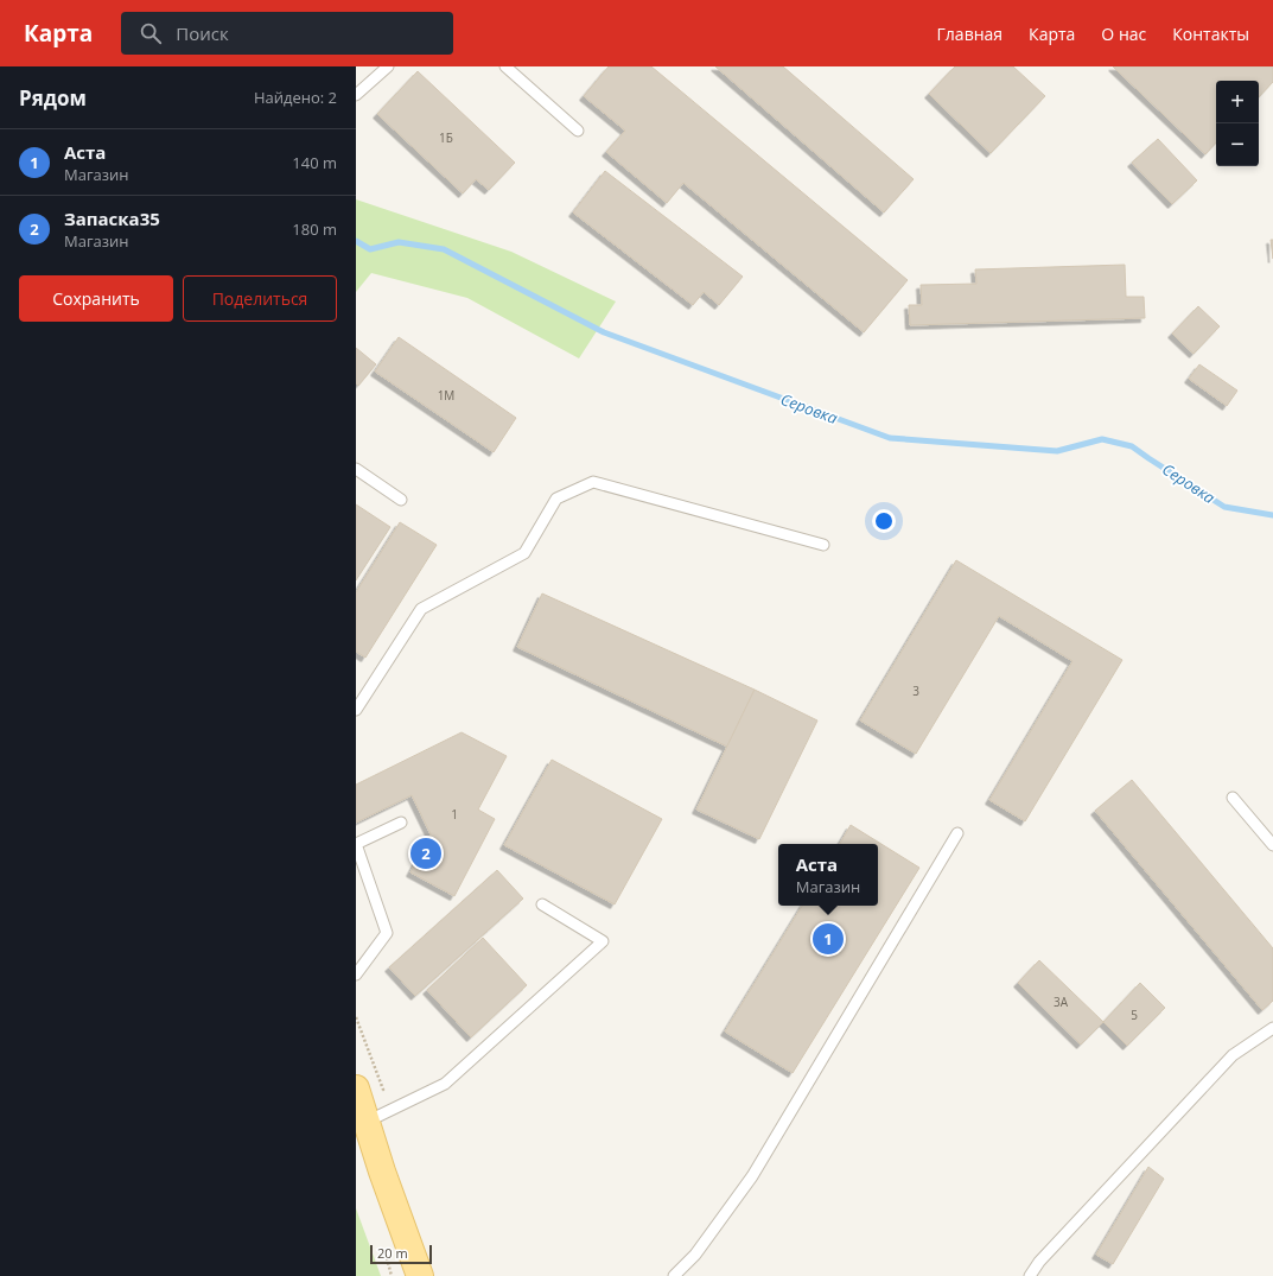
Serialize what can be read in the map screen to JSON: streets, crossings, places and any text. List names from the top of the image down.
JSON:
{
  "water": ["Серовка"],
  "house_numbers": [
    "1Б",
    "1М",
    "3",
    "1",
    "3А",
    "5"
  ],
  "scale_bar": "20 m",
  "page": {
    "header": "Карта",
    "search": "Поиск",
    "nav": [
      "Главная",
      "Карта",
      "О нас",
      "Контакты"
    ],
    "heading": ["Рядом", "Найдено: 2"],
    "map_buttons": ["+", "−"],
    "list": [
      {
        "mark": "1",
        "name": "Аста",
        "note": "Магазин",
        "value": "140 m"
      },
      {
        "mark": "2",
        "name": "Запаска35",
        "note": "Магазин",
        "value": "180 m"
      }
    ],
    "buttons": ["Сохранить", "Поделиться"],
    "pins": ["2", "1"],
    "popup": ["Аста", "Магазин"],
    "scale": "20 m"
  }
}
